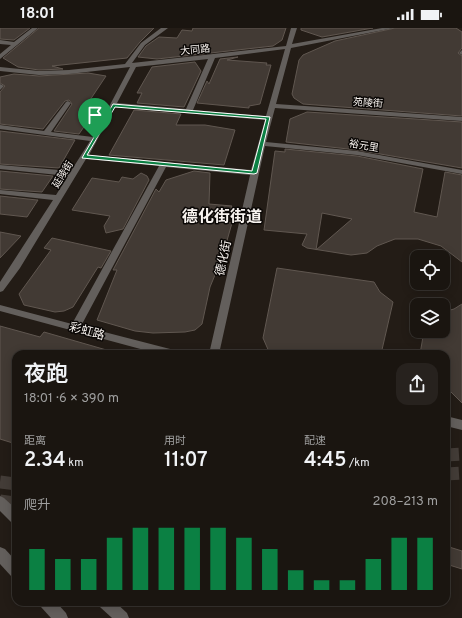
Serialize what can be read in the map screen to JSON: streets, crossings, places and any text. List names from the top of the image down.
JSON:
{
  "streets": {
    "street": [
      "大同路",
      "苑陵街",
      "裕元里",
      "延陵街",
      "德化街",
      "彩虹路"
    ]
  },
  "crossings": [
    ["大同路", "延陵街"],
    ["大同路", "德化街"],
    ["苑陵街", "德化街"],
    ["裕元里", "德化街"]
  ],
  "districts": ["德化街街道"],
  "page": {
    "status": "18:01",
    "heading": ["夜跑", "18:01 · 6 × 390 m"],
    "stats": [
      ["距离", "2.34 km"],
      ["用时", "11:07"],
      ["配速", "4:45 /km"]
    ],
    "chart": ["爬升", "208–213 m"]
  }
}
